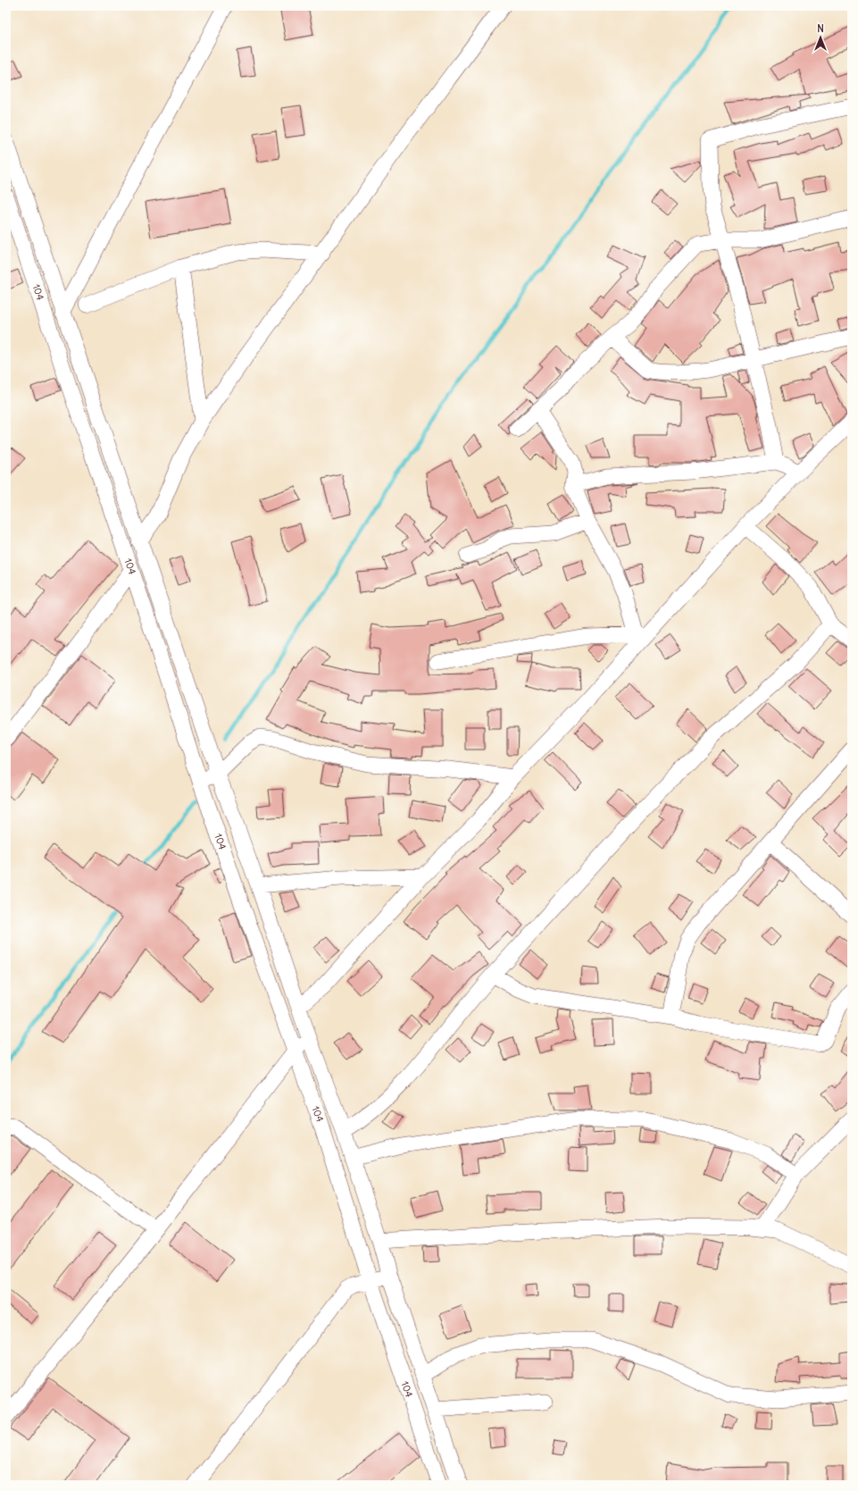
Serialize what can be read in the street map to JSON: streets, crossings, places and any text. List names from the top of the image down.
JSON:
{
  "streets": {
    "street": ["104"]
  },
  "north": "top"
}
